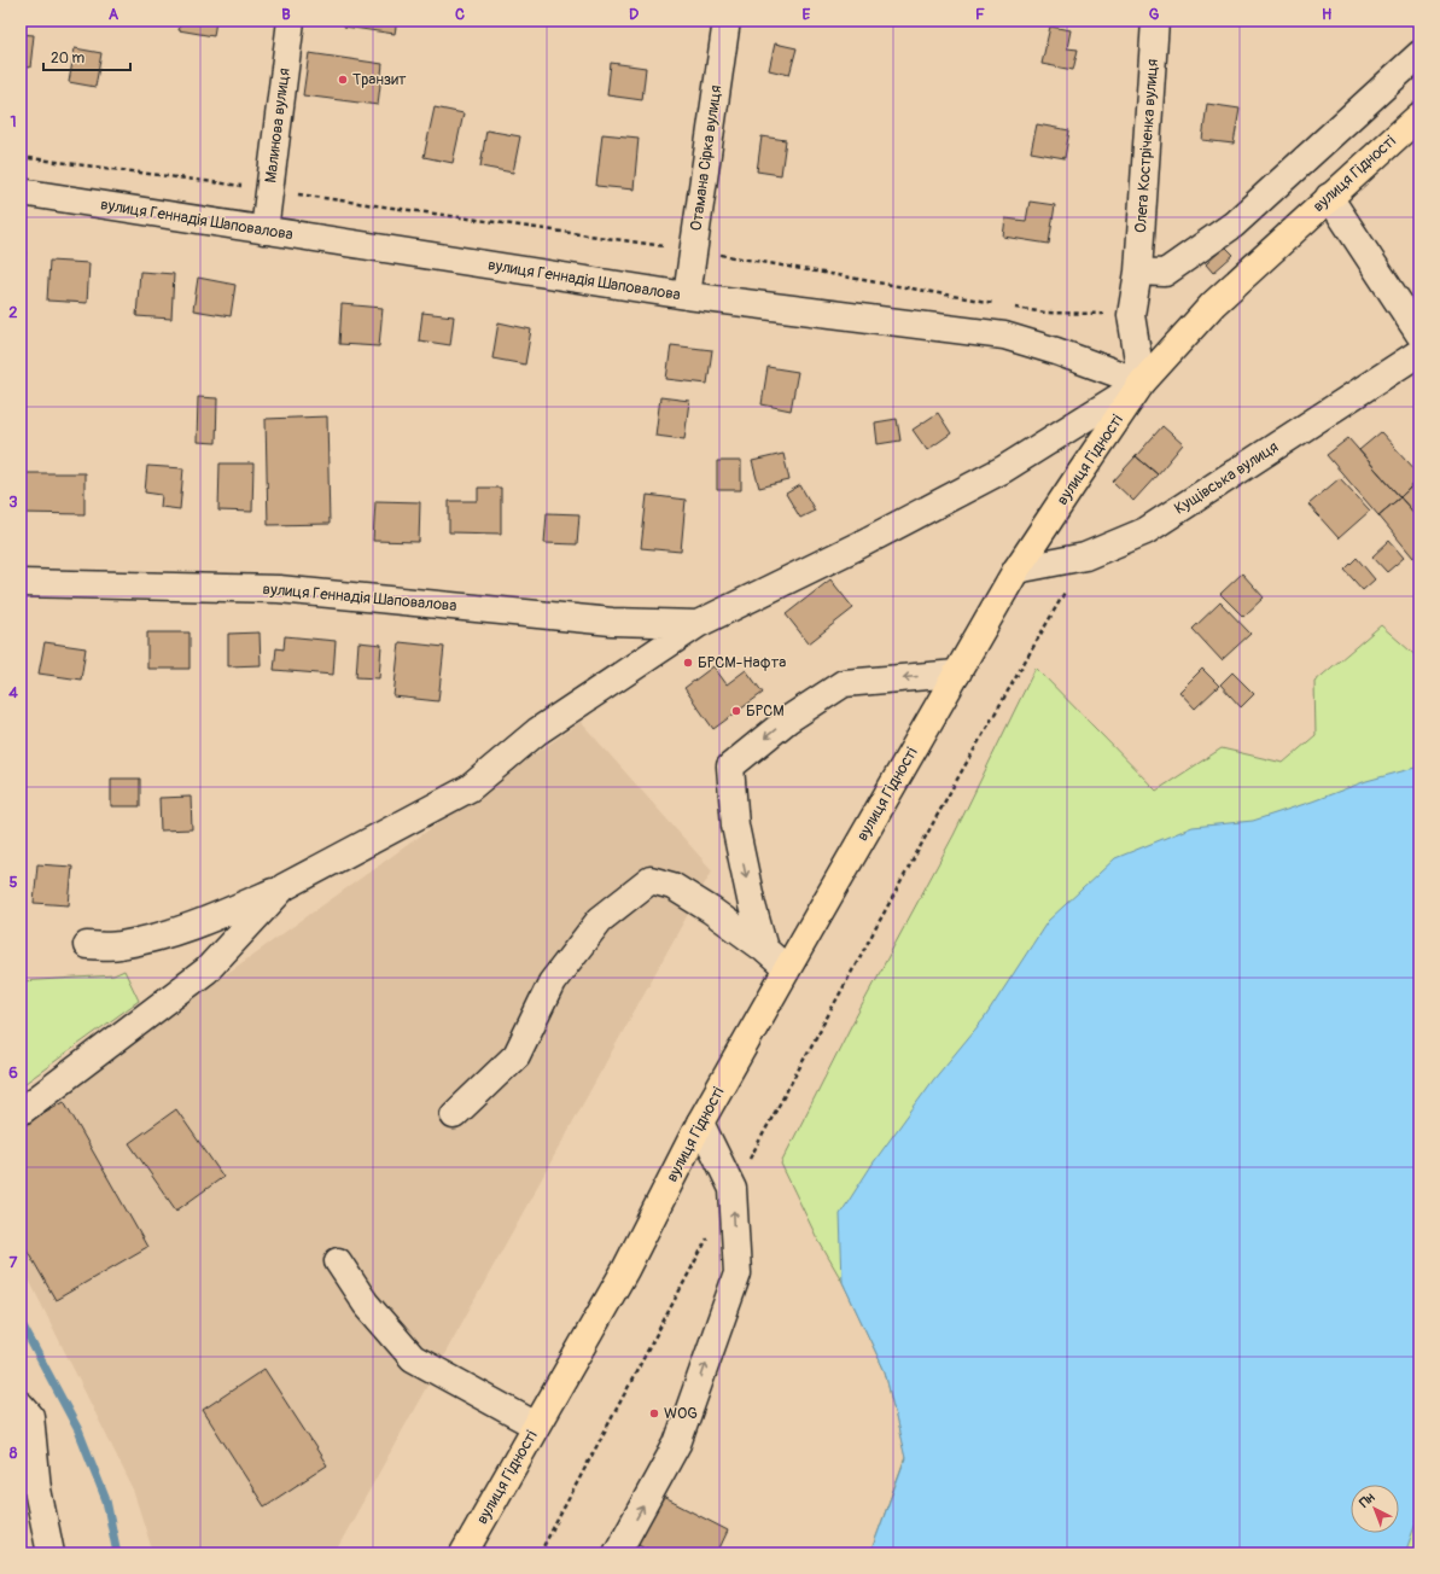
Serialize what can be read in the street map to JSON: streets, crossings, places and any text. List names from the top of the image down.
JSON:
{
  "streets": {
    "main road": ["вулиця Гідності"],
    "street": [
      "Малинова вулиця",
      "Олега Костріченка вулиця",
      "Отамана Сірка вулиця",
      "вулиця Геннадія Шаповалова",
      "Кущівська вулиця"
    ]
  },
  "crossings": [
    ["Малинова вулиця", "вулиця Геннадія Шаповалова"],
    ["Отамана Сірка вулиця", "вулиця Геннадія Шаповалова"],
    ["вулиця Гідності", "вулиця Геннадія Шаповалова"],
    ["вулиця Гідності", "Кущівська вулиця"]
  ],
  "places": [
    "Транзит",
    "БРСМ-Нафта",
    "БРСМ",
    "WOG"
  ],
  "scale_bar": "20 m",
  "north": "top left",
  "grid": {
    "columns": [
      "A",
      "B",
      "C",
      "D",
      "E",
      "F",
      "G",
      "H"
    ],
    "rows": [
      "1",
      "2",
      "3",
      "4",
      "5",
      "6",
      "7",
      "8"
    ]
  }
}
